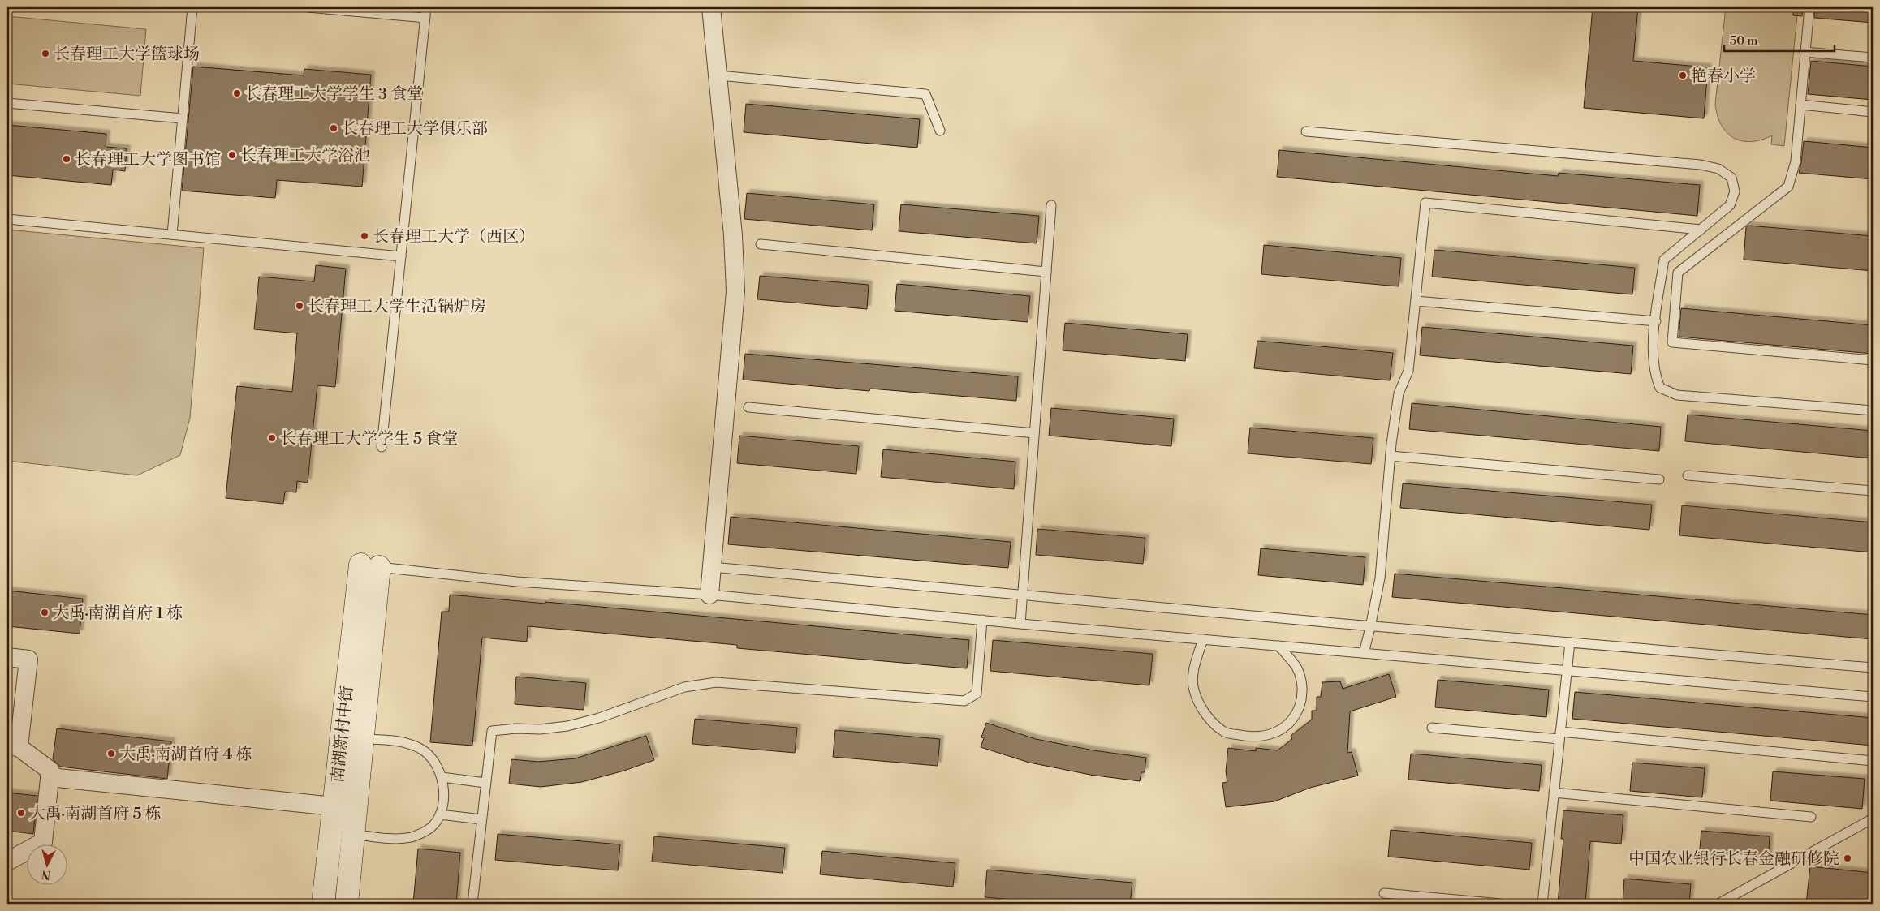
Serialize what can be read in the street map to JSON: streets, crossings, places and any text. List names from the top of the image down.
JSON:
{
  "streets": {
    "street": ["南湖新村中街"]
  },
  "places": [
    "长春理工大学篮球场",
    "艳春小学",
    "长春理工大学学生 3 食堂",
    "长春理工大学俱乐部",
    "长春理工大学浴池",
    "长春理工大学图书馆",
    "长春理工大学（西区）",
    "长春理工大学生活锅炉房",
    "长春理工大学学生 5 食堂",
    "大禹·南湖首府 1 栋",
    "大禹·南湖首府 4 栋",
    "大禹·南湖首府 5 栋",
    "中国农业银行长春金融研修院"
  ],
  "scale_bar": "50 m",
  "north": "bottom"
}
